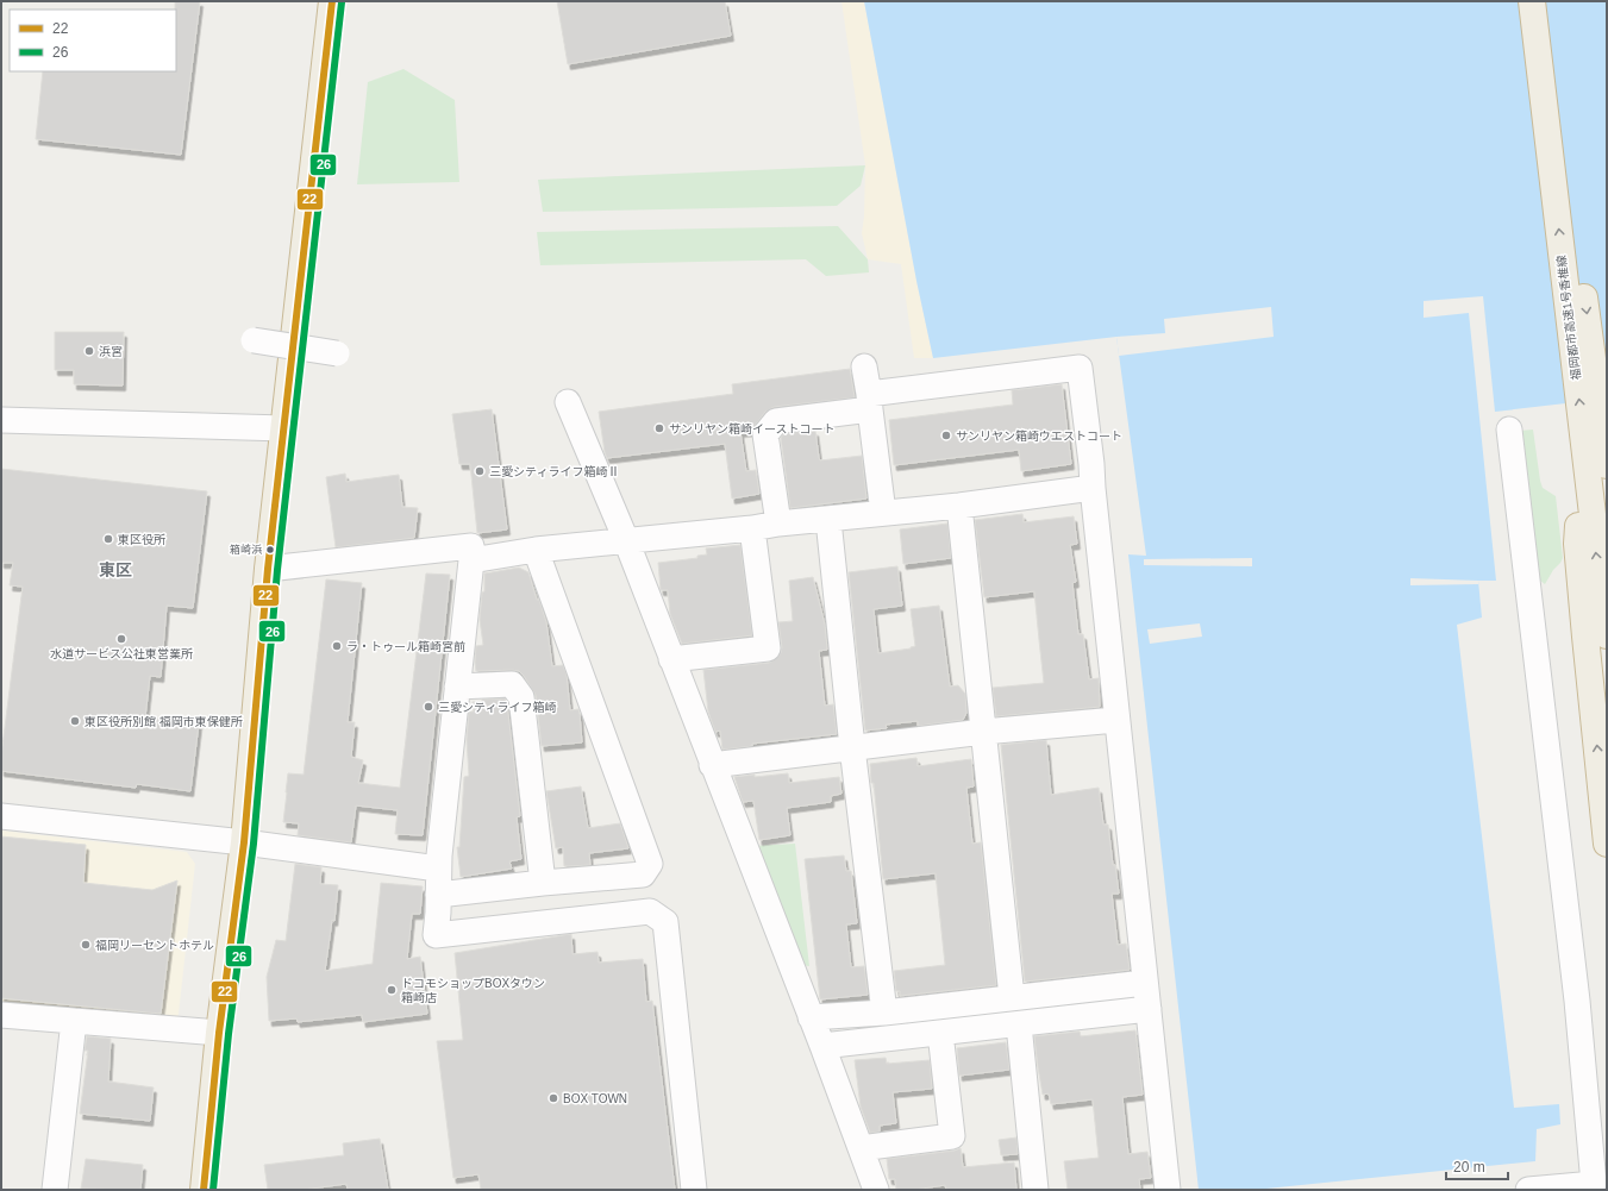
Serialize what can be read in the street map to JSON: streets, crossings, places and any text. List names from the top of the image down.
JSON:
{
  "streets": {
    "highway": ["福岡都市高速1号香椎線"]
  },
  "districts": ["東区"],
  "places": [
    "浜宮",
    "サンリヤン箱崎イーストコート",
    "サンリヤン箱崎ウエストコート",
    "三愛シティライフ箱崎Ⅱ",
    "東区役所",
    "箱崎浜",
    "水道サービス公社東営業所",
    "ラ・トゥール箱崎宮前",
    "三愛シティライフ箱崎",
    "東区役所別館 福岡市東保健所",
    "福岡リーセントホテル",
    "ドコモショップBOXタウン 箱崎店",
    "BOX TOWN"
  ],
  "lines": ["transit line 22", "transit line 26"],
  "legend": ["22", "26"],
  "scale_bar": "20 m"
}
